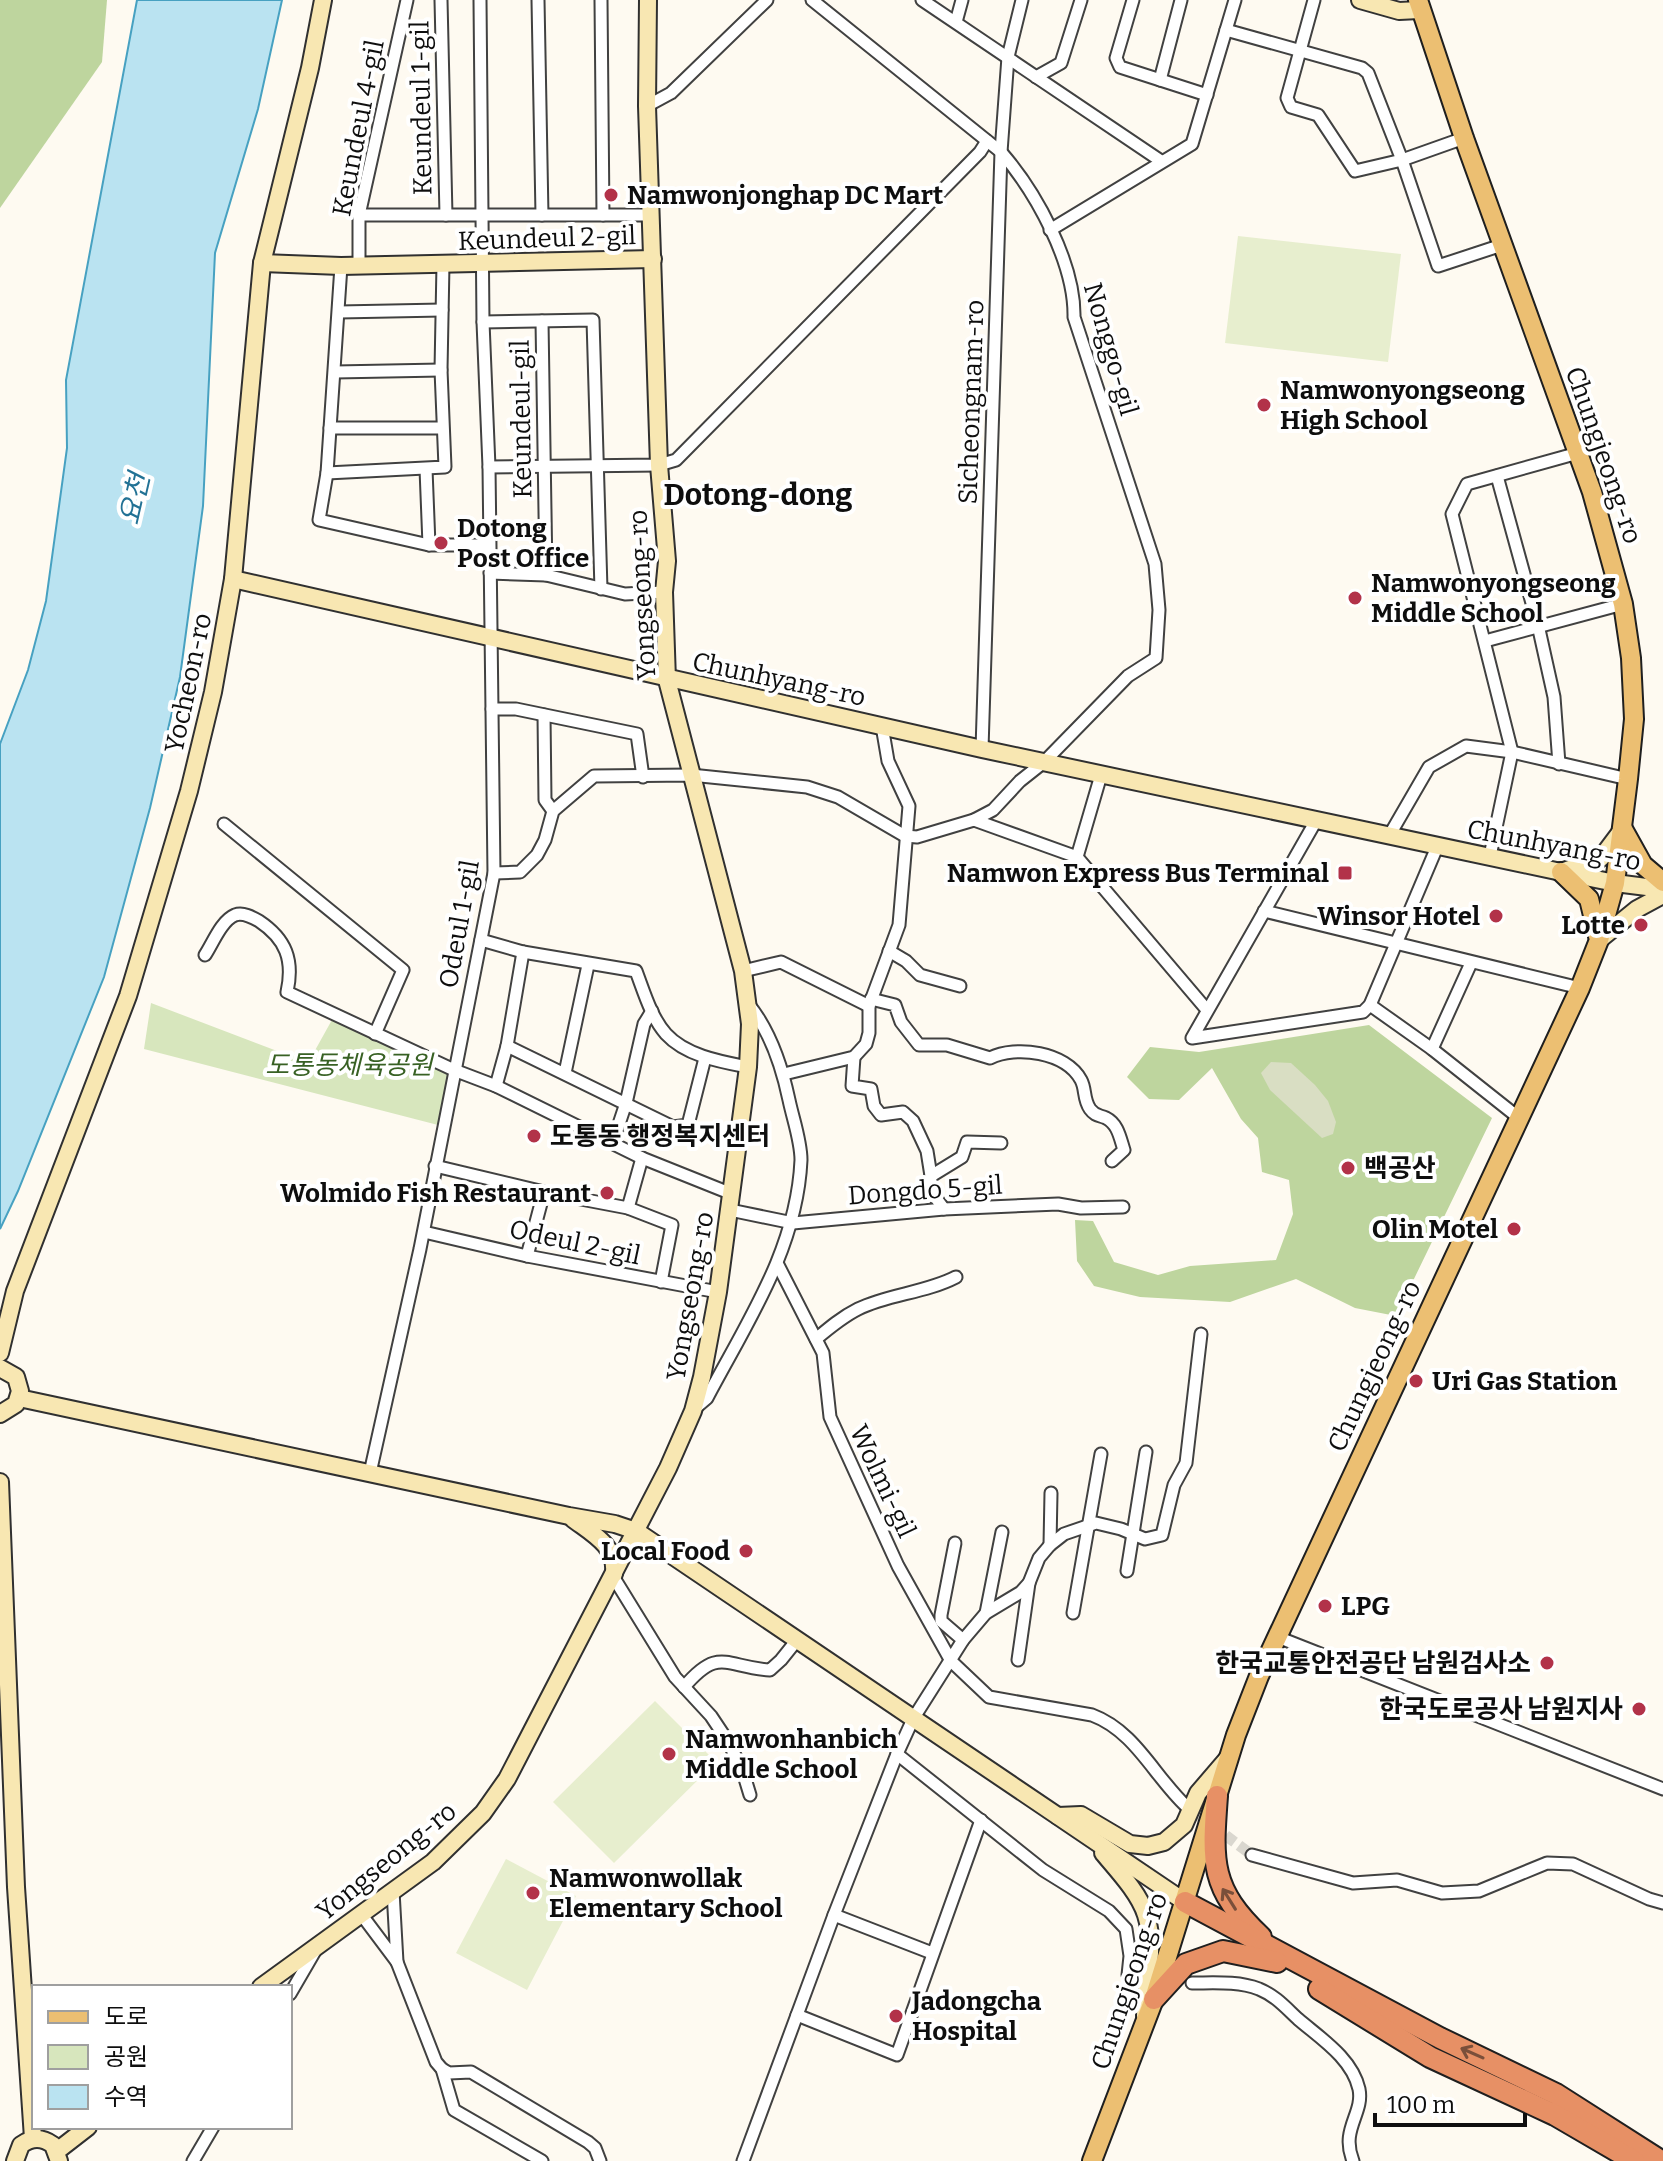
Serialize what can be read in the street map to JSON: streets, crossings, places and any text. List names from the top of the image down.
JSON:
{
  "streets": {
    "main road": ["Chungjeong-ro"],
    "street": [
      "Keundeul 1-gil",
      "Keundeul 4-gil",
      "Keundeul 2-gil",
      "Nonggo-gil",
      "Sicheongnam-ro",
      "Keundeul-gil",
      "Yongseong-ro",
      "Chunhyang-ro",
      "Yocheon-ro",
      "Odeul 1-gil",
      "Dongdo 5-gil",
      "Odeul 2-gil",
      "Wolmi-gil"
    ]
  },
  "crossings": [
    ["Keundeul 4-gil", "Keundeul 2-gil"],
    ["Keundeul 2-gil", "Keundeul-gil"],
    ["Keundeul 2-gil", "Yongseong-ro"],
    ["Keundeul 2-gil", "Yocheon-ro"],
    ["Nonggo-gil", "Sicheongnam-ro"],
    ["Nonggo-gil", "Chunhyang-ro"],
    ["Sicheongnam-ro", "Chunhyang-ro"],
    ["Keundeul-gil", "Chunhyang-ro"],
    ["Keundeul-gil", "Odeul 1-gil"],
    ["Chungjeong-ro", "Chunhyang-ro"],
    ["Yongseong-ro", "Chunhyang-ro"],
    ["Yongseong-ro", "Dongdo 5-gil"],
    ["Yongseong-ro", "Odeul 2-gil"],
    ["Chunhyang-ro", "Yocheon-ro"],
    ["Chunhyang-ro", "Odeul 1-gil"],
    ["Odeul 1-gil", "Dongdo 5-gil"],
    ["Odeul 1-gil", "Odeul 2-gil"]
  ],
  "districts": ["Dotong-dong"],
  "water": ["요천"],
  "parks": ["도통동체육공원"],
  "places": {
    "other": [
      "Namwonjonghap DC Mart",
      "Namwonyongseong High School",
      "Dotong Post Office",
      "Namwonyongseong Middle School",
      "Winsor Hotel",
      "Lotte",
      "도통동 행정복지센터",
      "백공산",
      "Wolmido Fish Restaurant",
      "Olin Motel",
      "Uri Gas Station",
      "Local Food",
      "LPG",
      "한국교통안전공단 남원검사소",
      "한국도로공사 남원지사",
      "Namwonhanbich Middle School",
      "Namwonwollak Elementary School",
      "Jadongcha Hospital"
    ],
    "transit": ["Namwon Express Bus Terminal"]
  },
  "legend": ["도로", "공원", "수역"],
  "scale_bar": "100 m"
}
